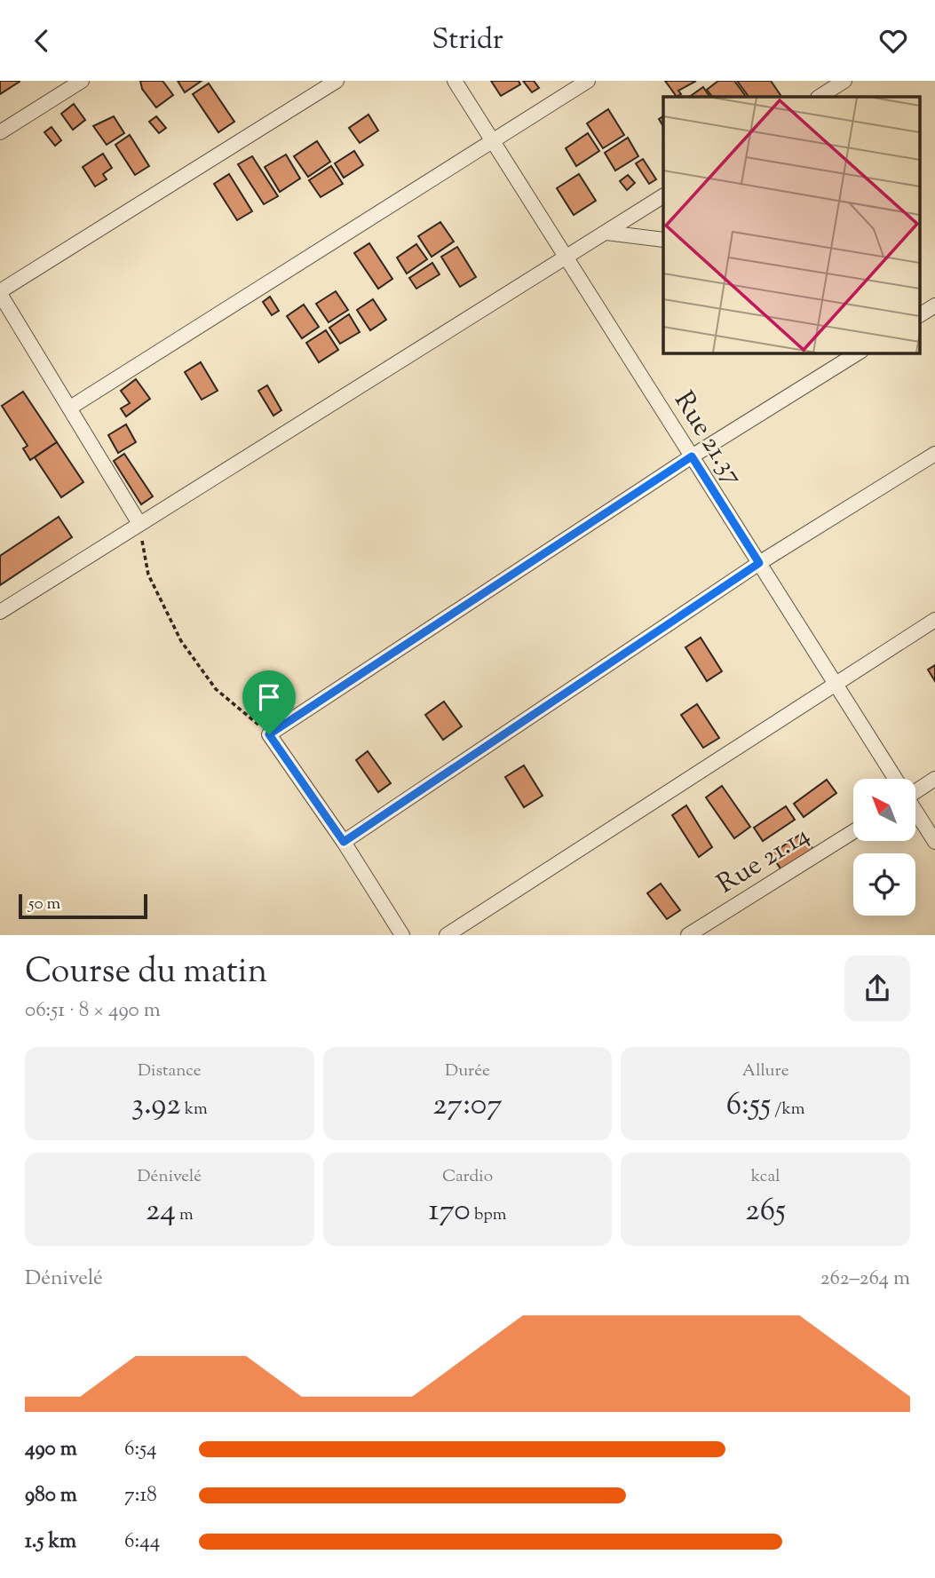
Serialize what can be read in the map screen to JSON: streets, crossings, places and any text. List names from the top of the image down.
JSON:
{
  "streets": {
    "street": ["Rue 21.37", "Rue 21.14"]
  },
  "scale_bar": "50 m",
  "north": "top left",
  "page": {
    "header": "Stridr",
    "scale": "50 m",
    "heading": ["Course du matin", "06:51 · 8 × 490 m"],
    "stats": [
      ["Distance", "3.92 km"],
      ["Durée", "27:07"],
      ["Allure", "6:55 /km"],
      ["Dénivelé", "24 m"],
      ["Cardio", "170 bpm"],
      ["kcal", "265"]
    ],
    "chart": ["Dénivelé", "262–264 m"],
    "list": [
      {
        "name": "490 m",
        "note": "6:54"
      },
      {
        "name": "980 m",
        "note": "7:18"
      },
      {
        "name": "1.5 km",
        "note": "6:44"
      }
    ]
  }
}
